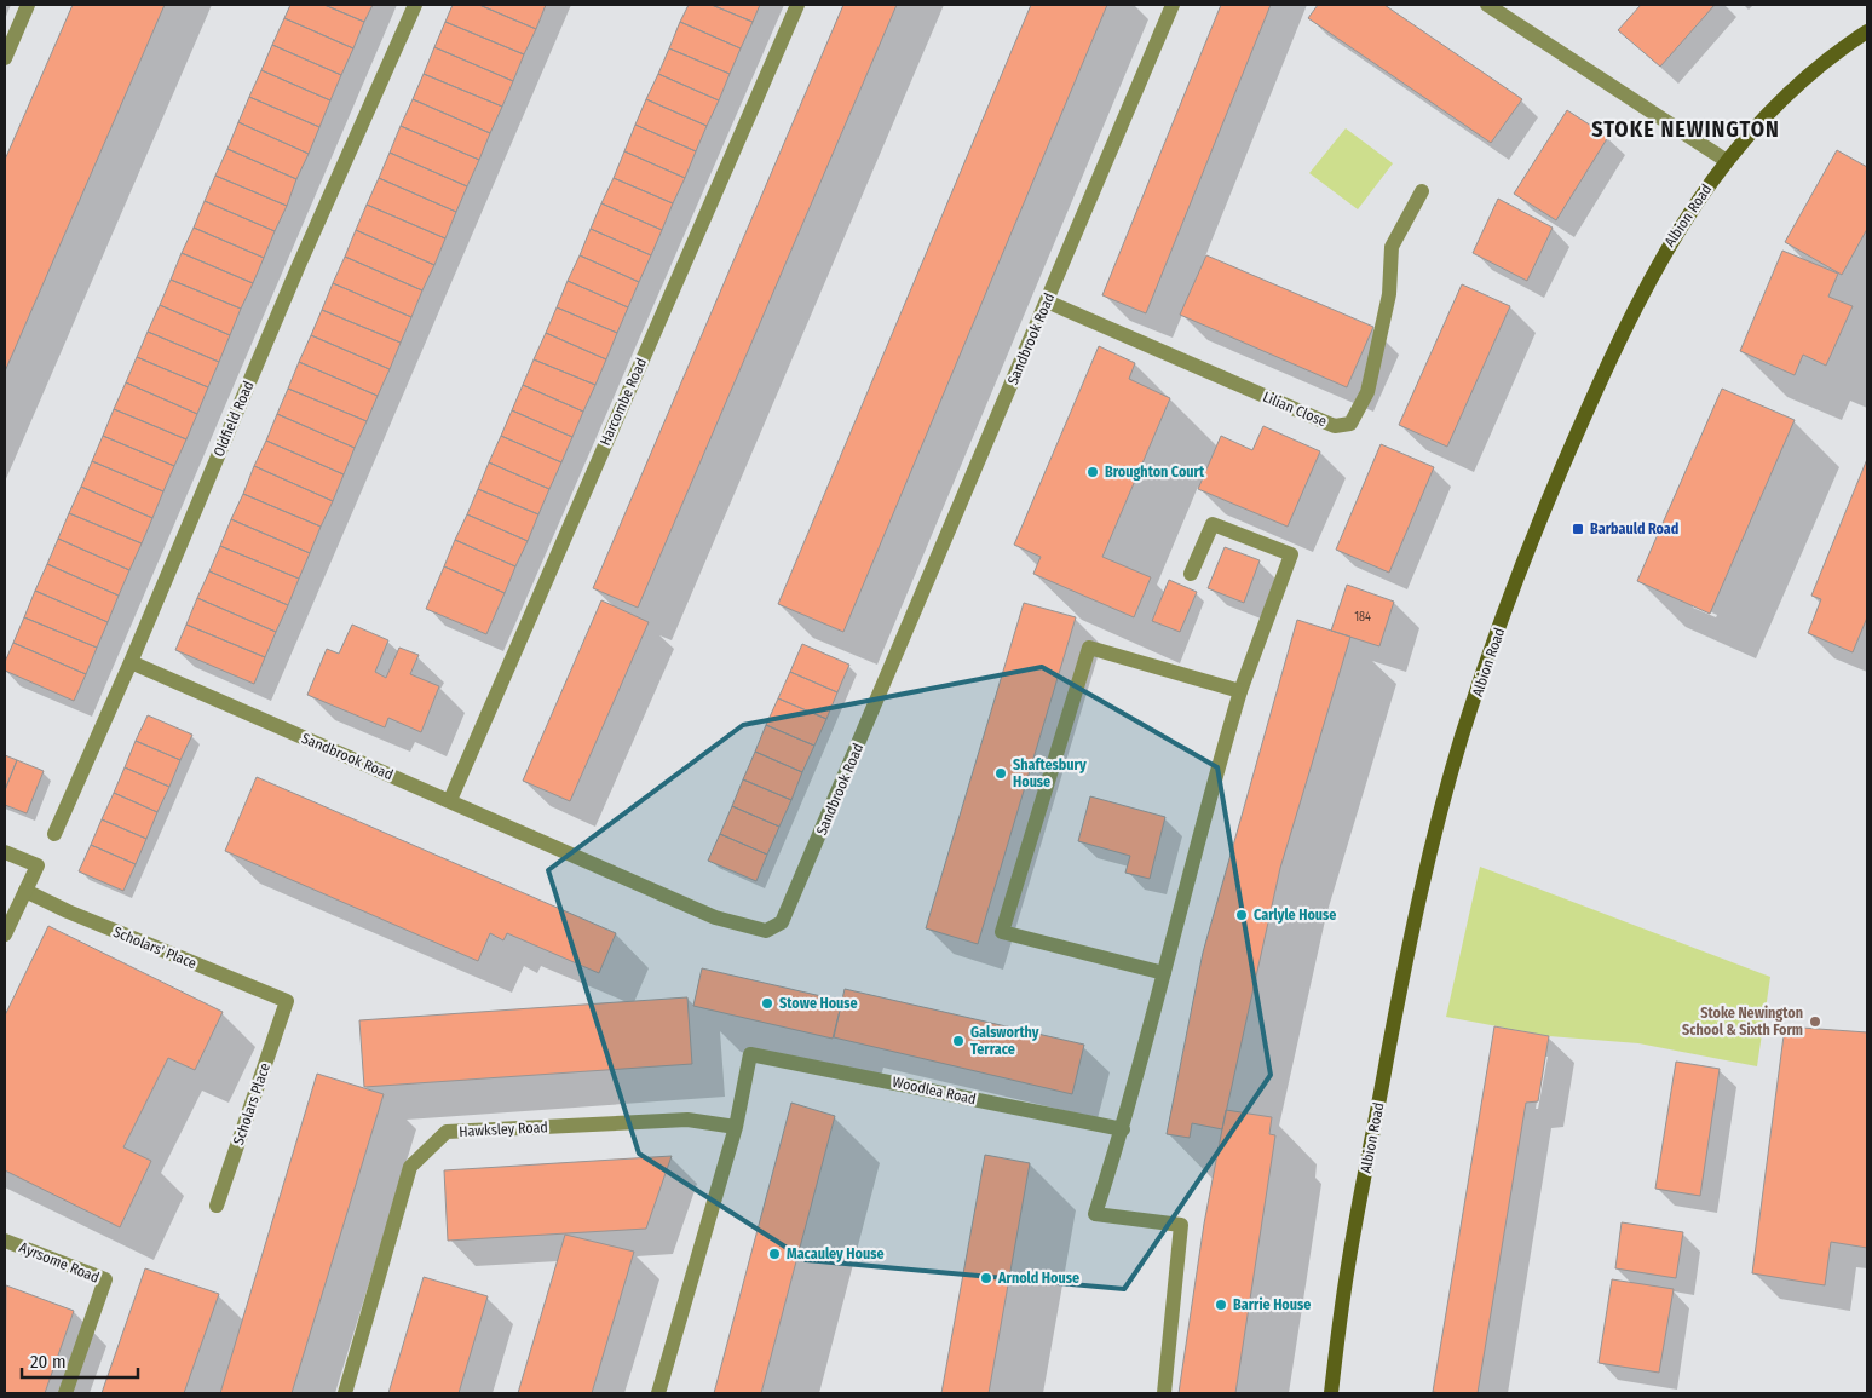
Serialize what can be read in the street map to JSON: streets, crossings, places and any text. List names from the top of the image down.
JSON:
{
  "streets": {
    "main road": ["Albion Road"],
    "street": [
      "Sandbrook Road",
      "Harcombe Road",
      "Lilian Close",
      "Oldfield Road",
      "Scholars' Place",
      "Woodlea Road",
      "Scholars Place",
      "Hawksley Road",
      "Ayrsome Road"
    ]
  },
  "crossings": [
    ["Sandbrook Road", "Harcombe Road"],
    ["Sandbrook Road", "Lilian Close"],
    ["Sandbrook Road", "Oldfield Road"],
    ["Scholars' Place", "Scholars Place"],
    ["Woodlea Road", "Hawksley Road"]
  ],
  "districts": ["STOKE NEWINGTON"],
  "places": {
    "other": [
      "Broughton Court",
      "Shaftesbury House",
      "Carlyle House",
      "Stowe House",
      "Stoke Newington School & Sixth Form",
      "Galsworthy Terrace",
      "Macauley House",
      "Arnold House",
      "Barrie House"
    ],
    "transit": ["Barbauld Road"]
  },
  "house_numbers": ["184"],
  "scale_bar": "20 m"
}
